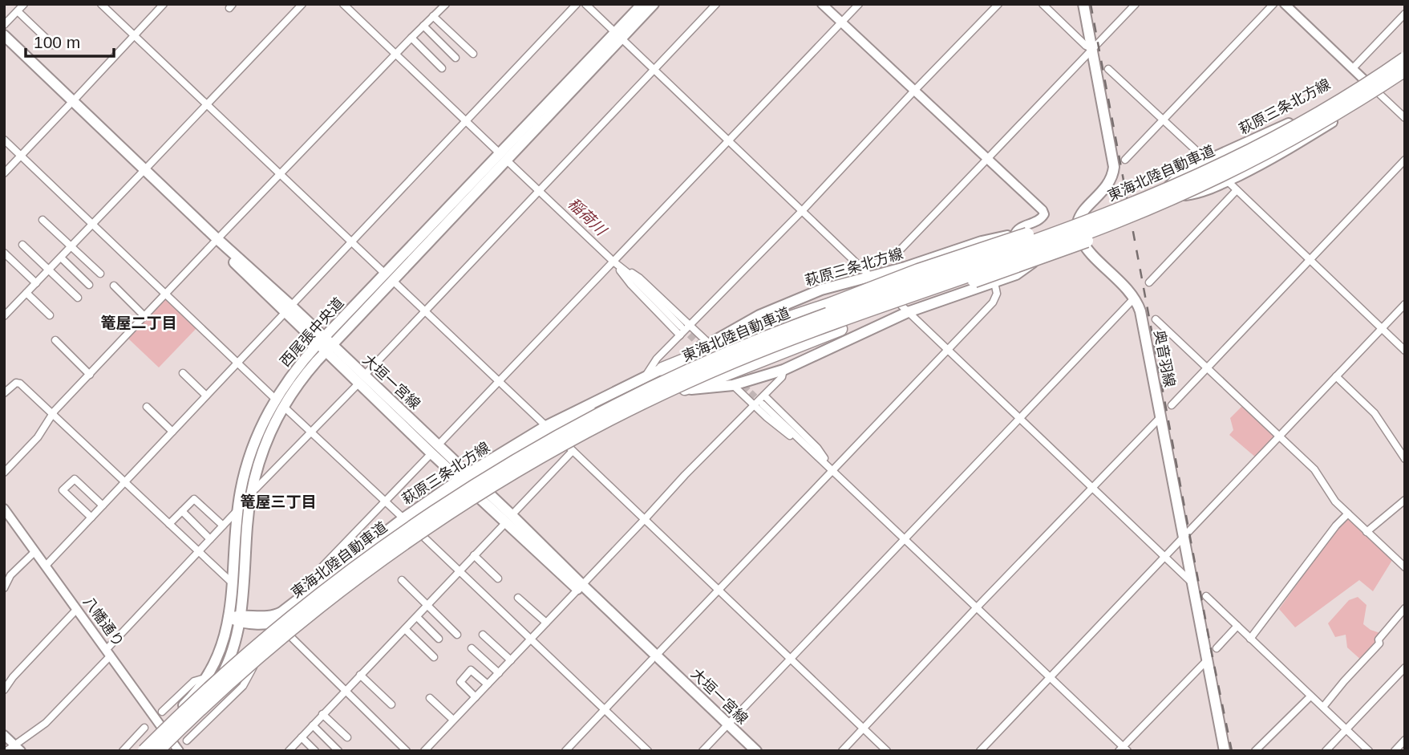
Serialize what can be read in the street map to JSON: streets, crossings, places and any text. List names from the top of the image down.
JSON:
{
  "streets": {
    "highway": ["東海北陸自動車道"],
    "main road": [
      "萩原三条北方線",
      "西尾張中央道",
      "奥音羽線",
      "大垣一宮線"
    ],
    "street": ["八幡通り"]
  },
  "crossings": [
    ["萩原三条北方線", "西尾張中央道"],
    ["萩原三条北方線", "奥音羽線"],
    ["萩原三条北方線", "大垣一宮線"],
    ["西尾張中央道", "大垣一宮線"],
    ["西尾張中央道", "八幡通り"]
  ],
  "districts": ["篭屋二丁目", "篭屋三丁目"],
  "water": ["稲荷川"],
  "scale_bar": "100 m"
}
